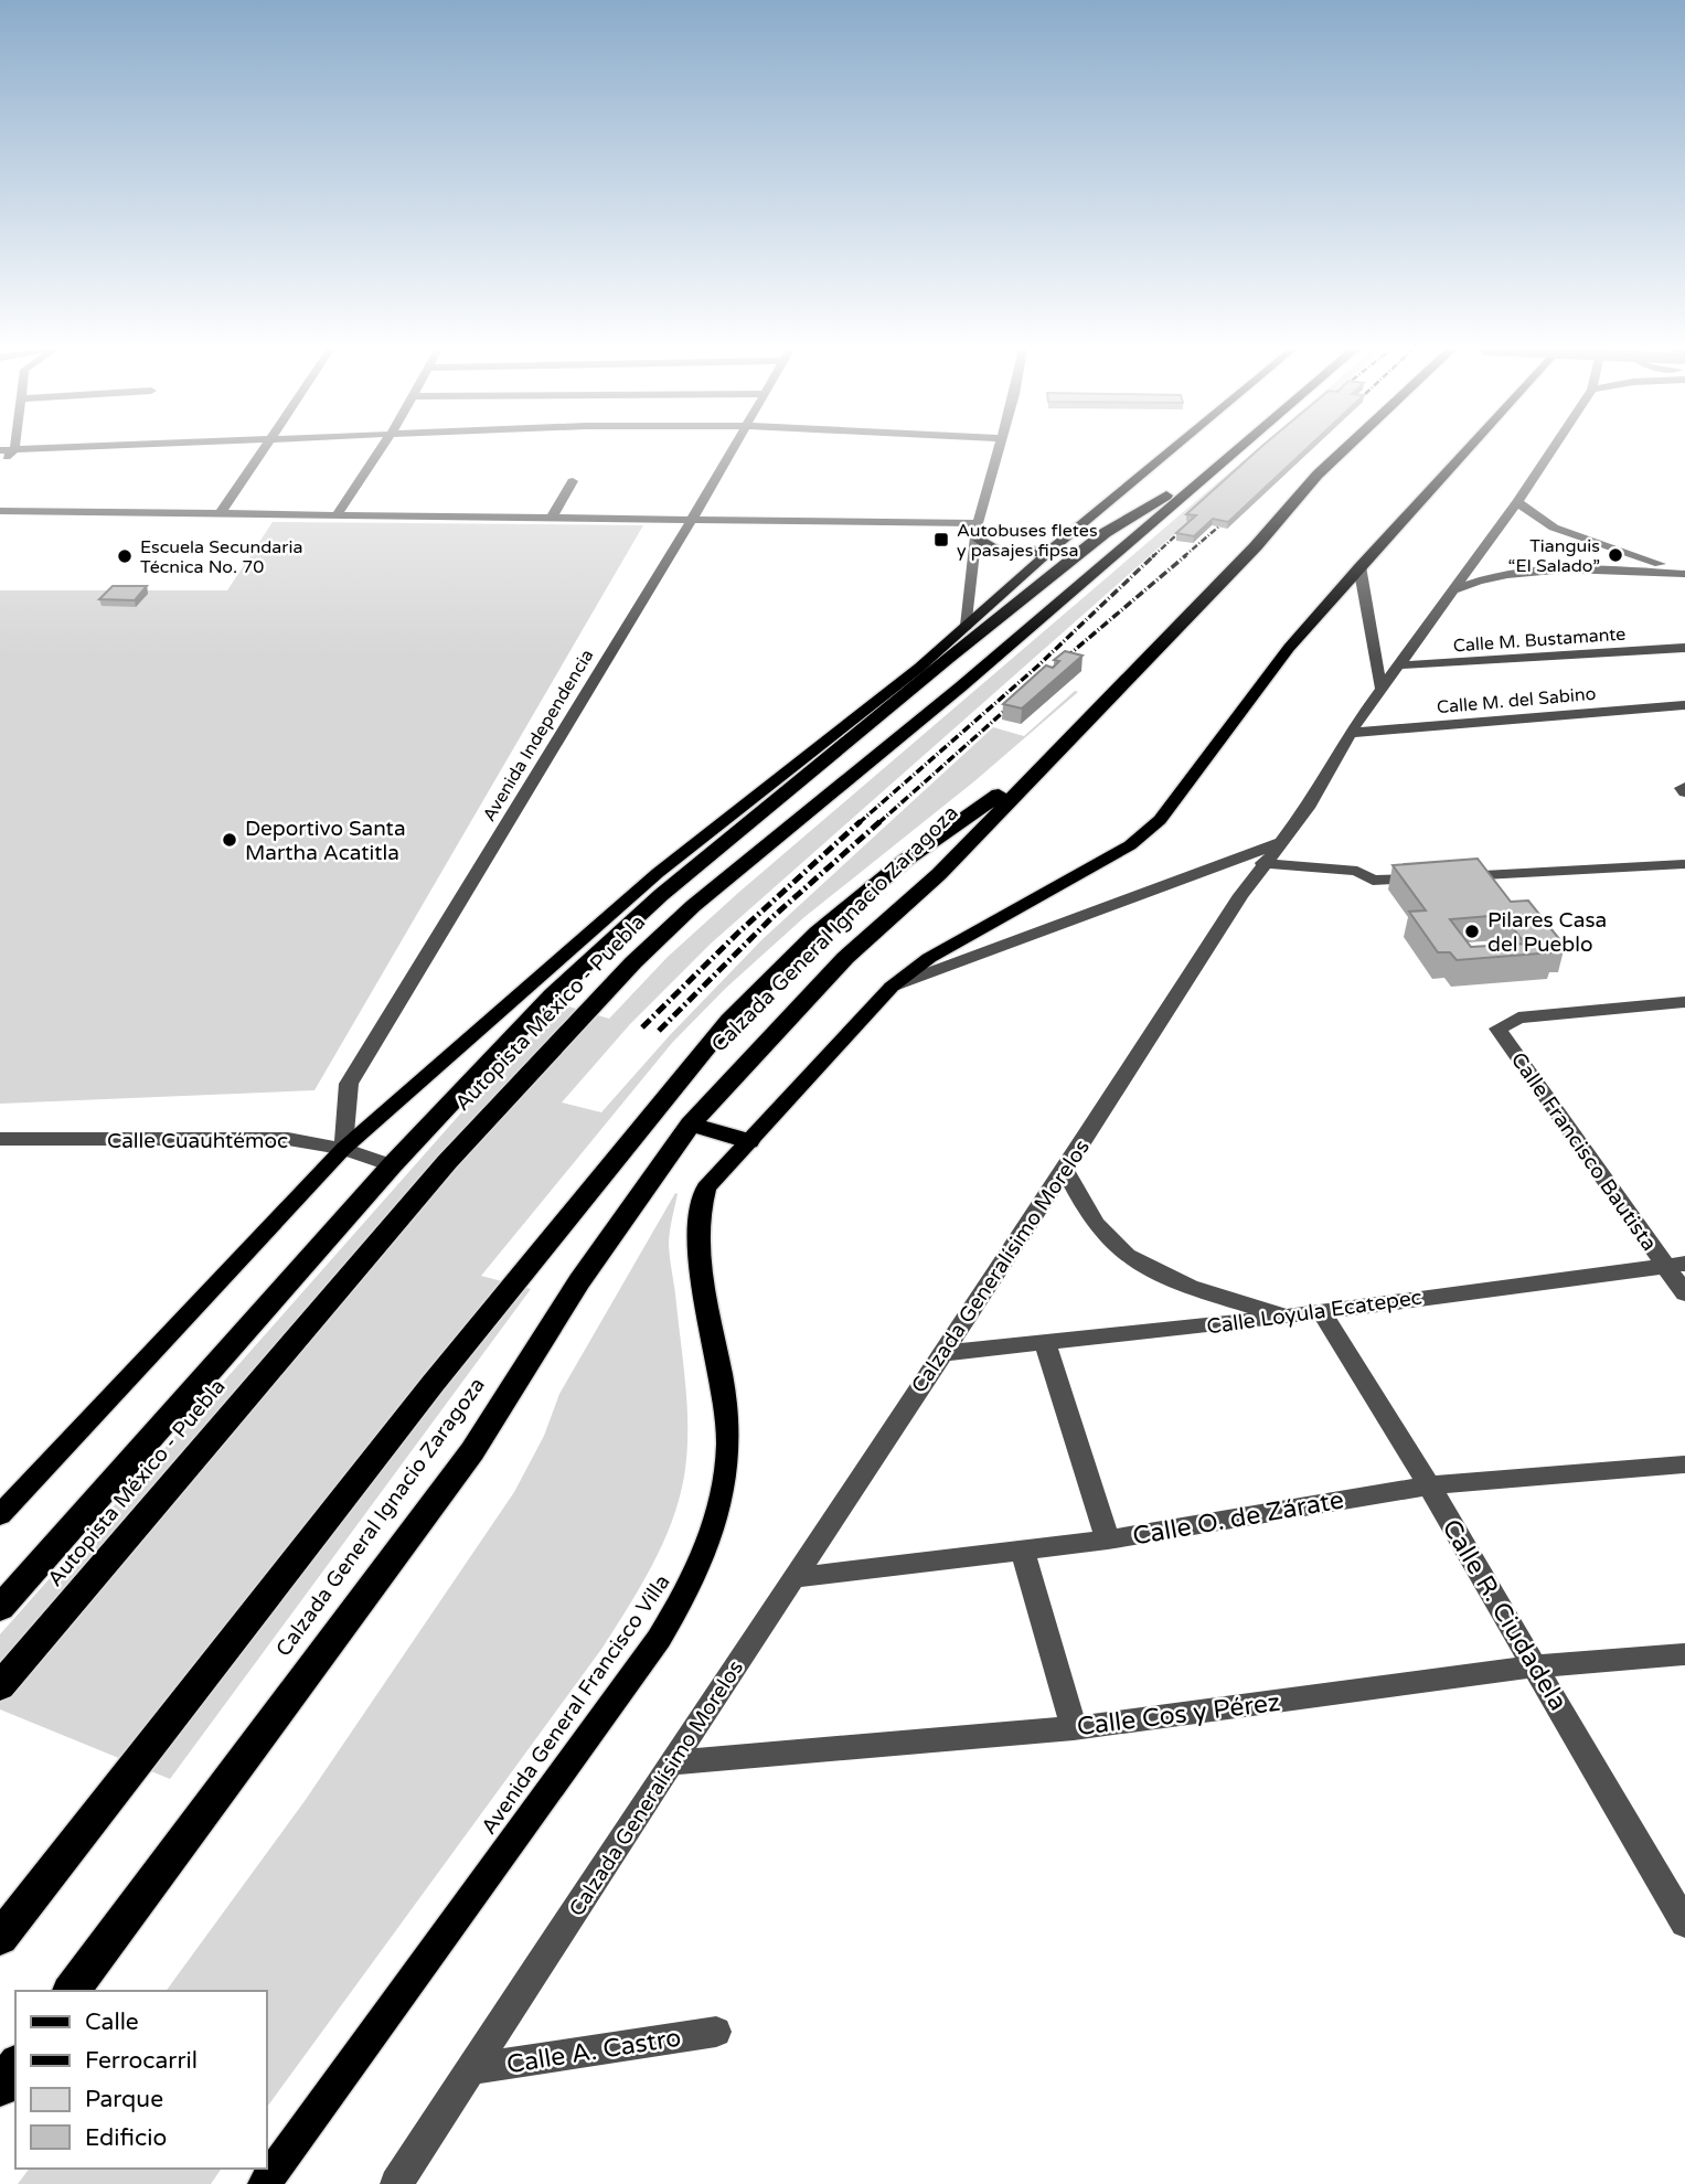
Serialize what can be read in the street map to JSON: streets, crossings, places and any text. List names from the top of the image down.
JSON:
{
  "streets": {
    "highway": ["Calzada General Ignacio Zaragoza", "Autopista México - Puebla"],
    "main road": ["Avenida General Francisco Villa"],
    "street": [
      "Calle M. Bustamante",
      "Calle M. del Sabino",
      "Avenida Independencia",
      "Calle Cuauhtémoc",
      "Calle Francisco Bautista",
      "Calzada Generalísimo Morelos",
      "Calle Loyula Ecatepec",
      "Calle O. de Zárate",
      "Calle R. Ciudadela",
      "Calle Cos y Pérez",
      "Calle A. Castro"
    ]
  },
  "crossings": [
    ["Calle M. Bustamante", "Calzada Generalísimo Morelos"],
    ["Calle M. del Sabino", "Calzada Generalísimo Morelos"],
    ["Avenida Independencia", "Calle Cuauhtémoc"],
    ["Calle Francisco Bautista", "Calle Loyula Ecatepec"],
    ["Calzada Generalísimo Morelos", "Calle Loyula Ecatepec"],
    ["Calzada Generalísimo Morelos", "Calle O. de Zárate"],
    ["Calzada Generalísimo Morelos", "Calle Cos y Pérez"],
    ["Calzada Generalísimo Morelos", "Calle A. Castro"],
    ["Calle Loyula Ecatepec", "Calle R. Ciudadela"],
    ["Calle O. de Zárate", "Calle R. Ciudadela"],
    ["Calle R. Ciudadela", "Calle Cos y Pérez"]
  ],
  "places": {
    "transit": ["Autobuses fletes y pasajes fipsa"],
    "other": [
      "Tianguis “El Salado”",
      "Escuela Secundaria Técnica No. 70",
      "Deportivo Santa Martha Acatitla",
      "Pilares Casa del Pueblo"
    ]
  },
  "legend": [
    "Calle",
    "Ferrocarril",
    "Parque",
    "Edificio"
  ]
}
